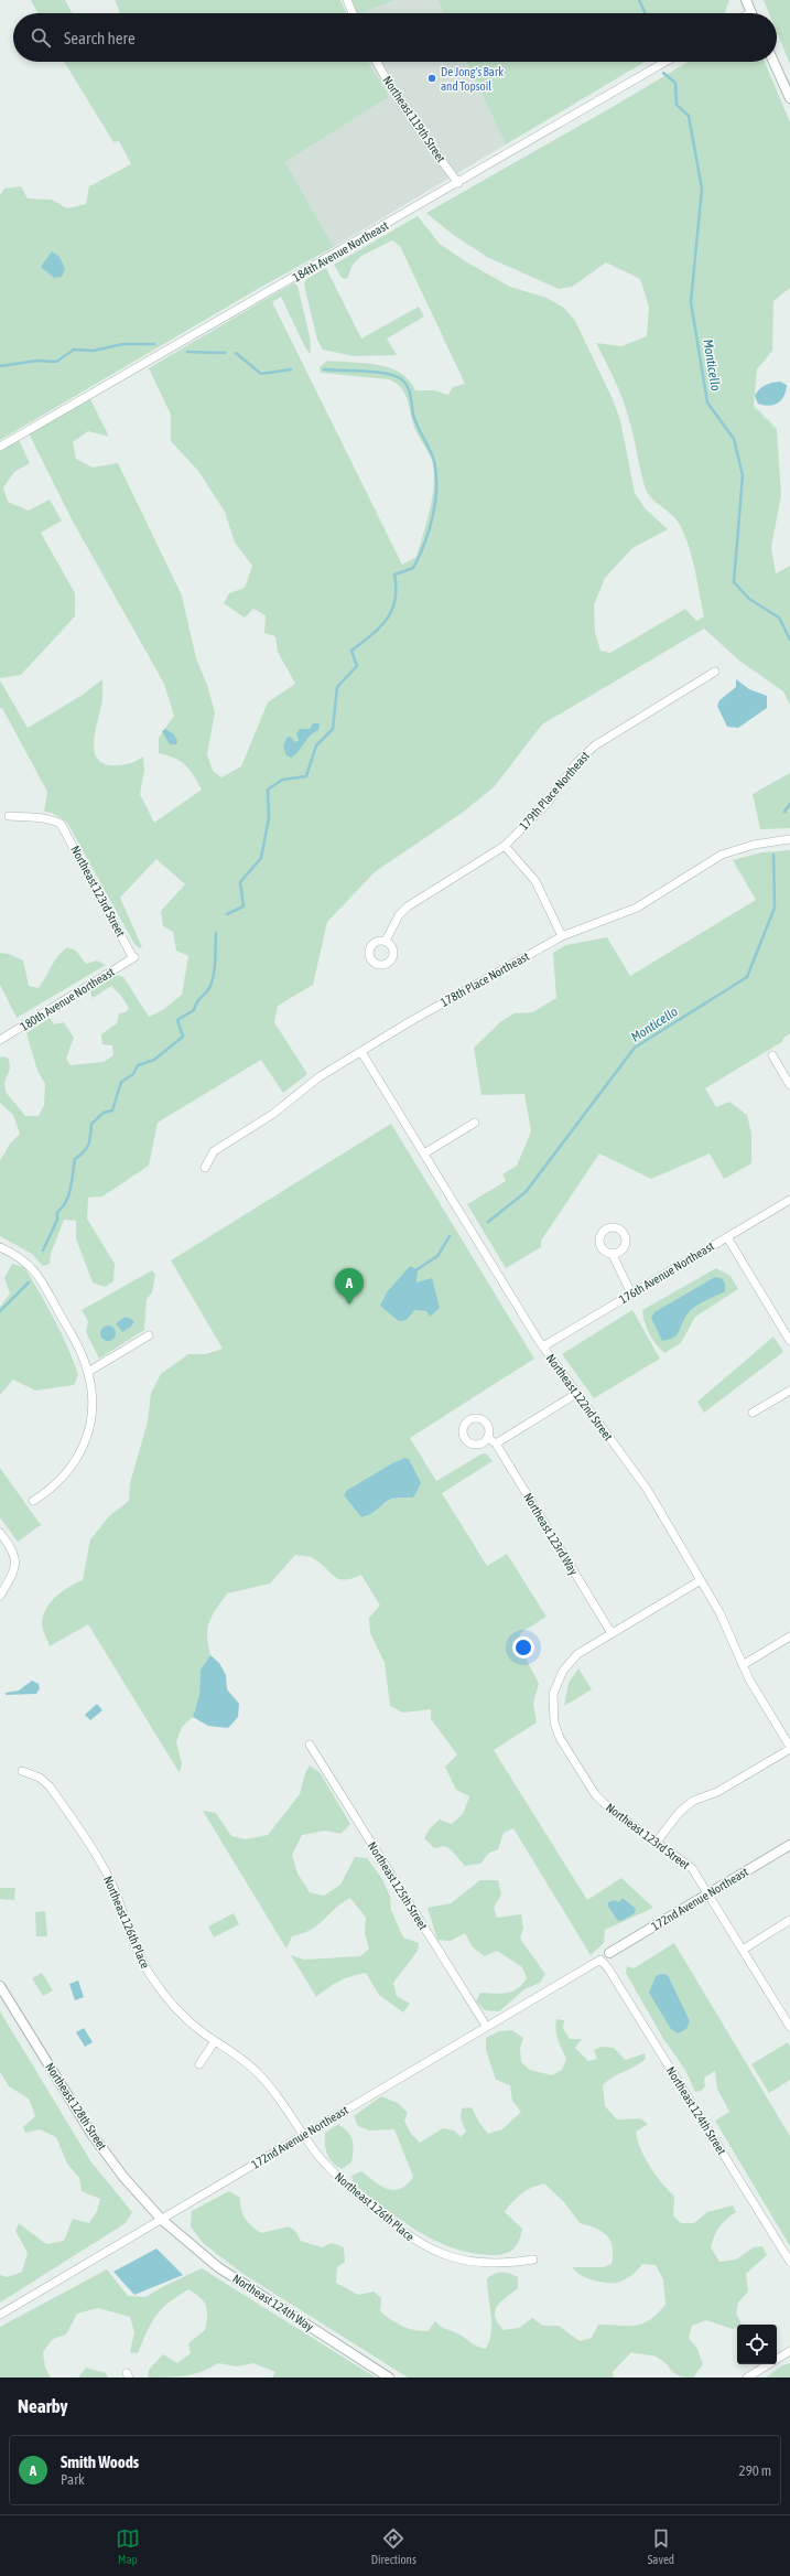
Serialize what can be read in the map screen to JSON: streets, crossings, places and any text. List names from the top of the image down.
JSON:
{
  "streets": {
    "street": [
      "Northeast 119th Street",
      "184th Avenue Northeast",
      "179th Place Northeast",
      "Northeast 123rd Street",
      "178th Place Northeast",
      "180th Avenue Northeast",
      "176th Avenue Northeast",
      "Northeast 122nd Street",
      "Northeast 123rd Way",
      "Northeast 125th Street",
      "172nd Avenue Northeast",
      "Northeast 126th Place",
      "Northeast 128th Street",
      "Northeast 124th Street",
      "Northeast 124th Way"
    ]
  },
  "crossings": [
    ["Northeast 119th Street", "184th Avenue Northeast"],
    ["Northeast 123rd Street", "180th Avenue Northeast"],
    ["Northeast 123rd Street", "Northeast 122nd Street"],
    ["Northeast 123rd Street", "Northeast 123rd Way"],
    ["Northeast 123rd Street", "172nd Avenue Northeast"],
    ["178th Place Northeast", "Northeast 122nd Street"],
    ["176th Avenue Northeast", "Northeast 122nd Street"],
    ["Northeast 125th Street", "172nd Avenue Northeast"],
    ["172nd Avenue Northeast", "Northeast 126th Place"],
    ["172nd Avenue Northeast", "Northeast 128th Street"],
    ["172nd Avenue Northeast", "Northeast 124th Street"],
    ["172nd Avenue Northeast", "Northeast 124th Way"],
    ["Northeast 128th Street", "Northeast 124th Way"]
  ],
  "water": ["Monticello"],
  "places": ["De Jong's Bark and Topsoil"],
  "page": {
    "search": "Search here",
    "pins": "A",
    "heading": "Nearby",
    "list": [
      {
        "mark": "A",
        "name": "Smith Woods",
        "note": "Park",
        "value": "290 m"
      }
    ],
    "nav": ["Map", "Directions", "Saved"]
  }
}
